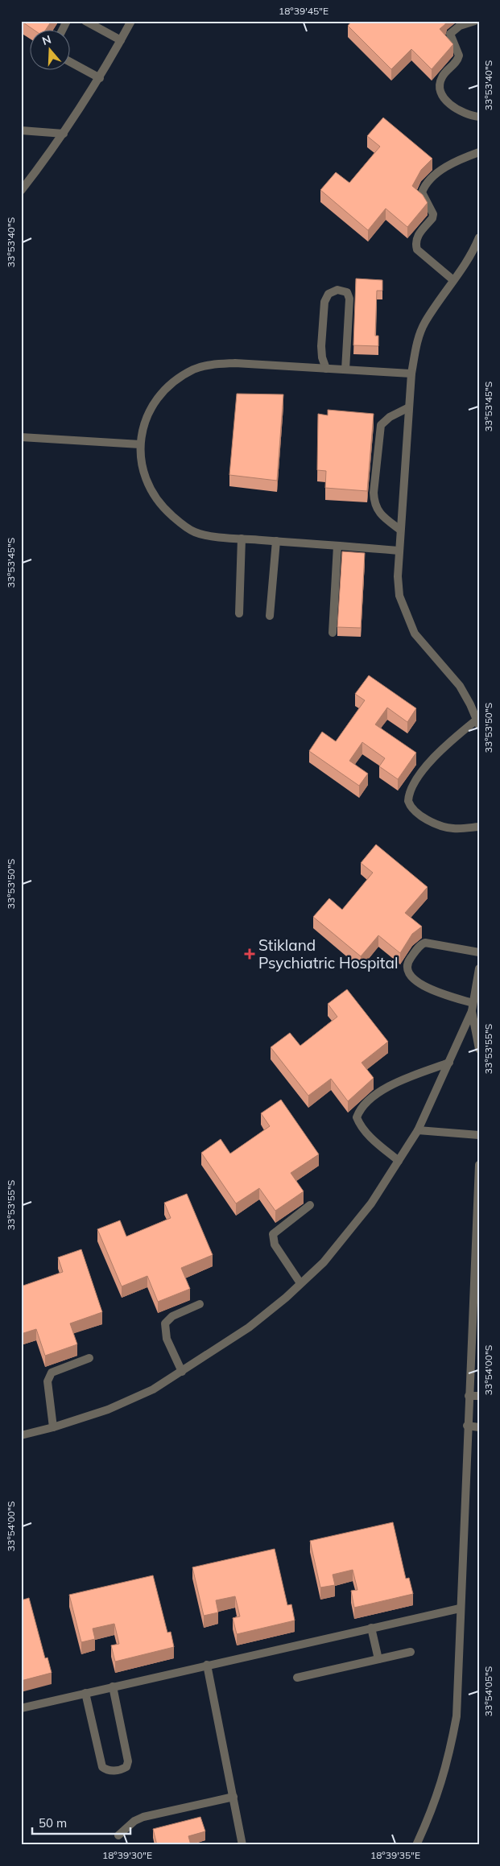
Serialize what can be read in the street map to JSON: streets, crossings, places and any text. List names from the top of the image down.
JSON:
{
  "places": {
    "health": ["Stikland Psychiatric Hospital"]
  },
  "scale_bar": "50 m",
  "north": "top",
  "coordinates": [
    "18°39'45\"E",
    "33°53'40\"S",
    "33°53'45\"S",
    "33°53'50\"S",
    "33°53'55\"S",
    "33°54'00\"S",
    "33°54'05\"S",
    "18°39'30\"E",
    "18°39'35\"E"
  ]
}
